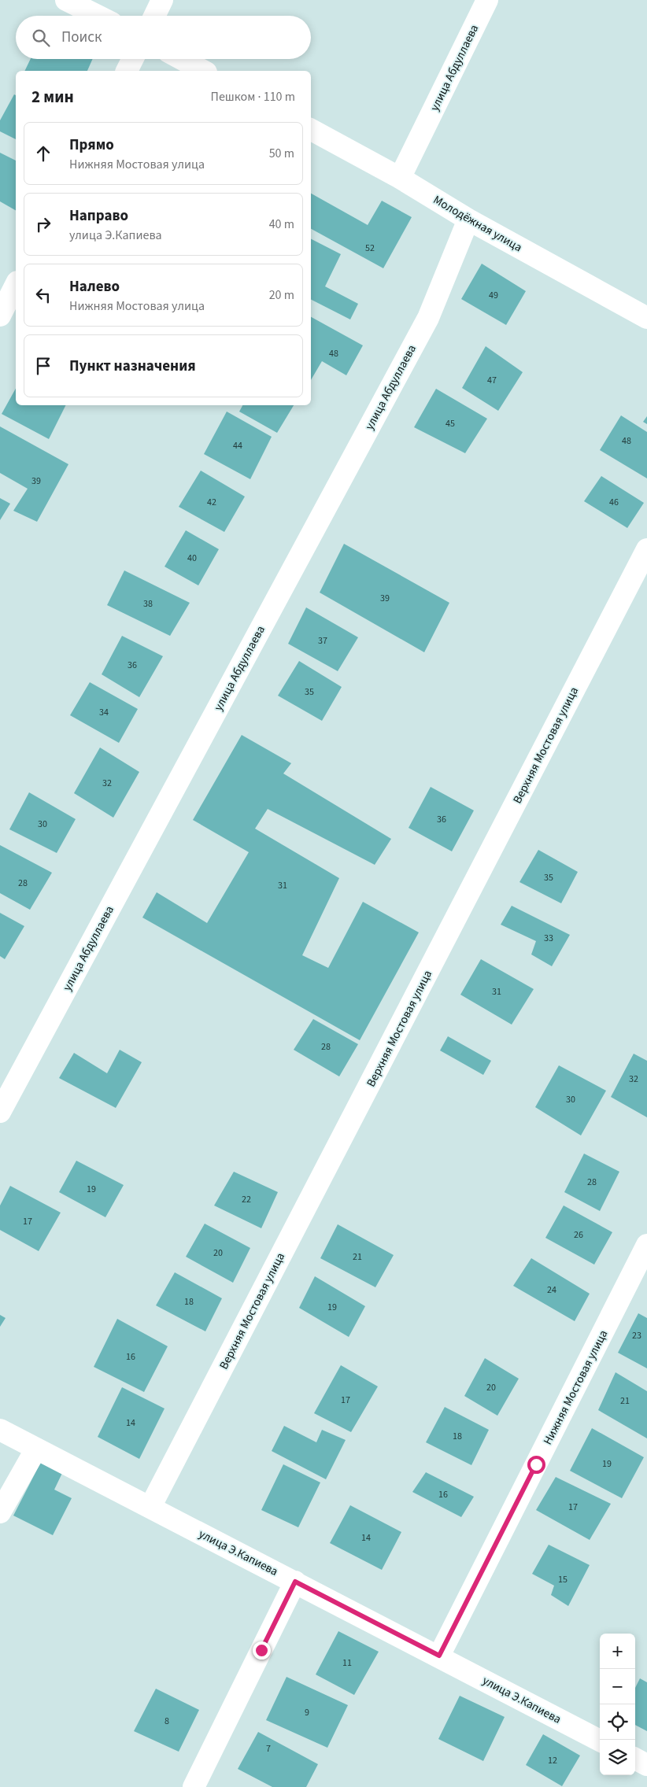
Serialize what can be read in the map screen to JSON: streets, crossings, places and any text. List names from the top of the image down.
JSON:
{
  "streets": {
    "street": [
      "улица Абдуллаева",
      "Молодёжная улица",
      "Верхняя Мостовая улица",
      "Нижняя Мостовая улица",
      "улица Э.Капиева"
    ]
  },
  "crossings": [
    ["улица Абдуллаева", "Молодёжная улица"],
    ["Верхняя Мостовая улица", "улица Э.Капиева"],
    ["Нижняя Мостовая улица", "улица Э.Капиева"]
  ],
  "house_numbers": [
    "52",
    "49",
    "48",
    "47",
    "45",
    "48",
    "44",
    "39",
    "42",
    "46",
    "40",
    "39",
    "38",
    "37",
    "36",
    "35",
    "34",
    "32",
    "36",
    "30",
    "35",
    "28",
    "31",
    "33",
    "31",
    "28",
    "32",
    "30",
    "28",
    "19",
    "22",
    "17",
    "26",
    "20",
    "21",
    "24",
    "18",
    "19",
    "23",
    "16",
    "20",
    "17",
    "21",
    "14",
    "18",
    "19",
    "16",
    "17",
    "14",
    "15",
    "11",
    "9",
    "8",
    "7",
    "12"
  ],
  "page": {
    "search": "Поиск",
    "heading": ["2 мин", "Пешком · 110 m"],
    "list": [
      ["Прямо", "Нижняя Мостовая улица", "50 m"],
      ["Направо", "улица Э.Капиева", "40 m"],
      ["Налево", "Нижняя Мостовая улица", "20 m"],
      "Пункт назначения"
    ],
    "map_buttons": ["+", "−"]
  }
}
